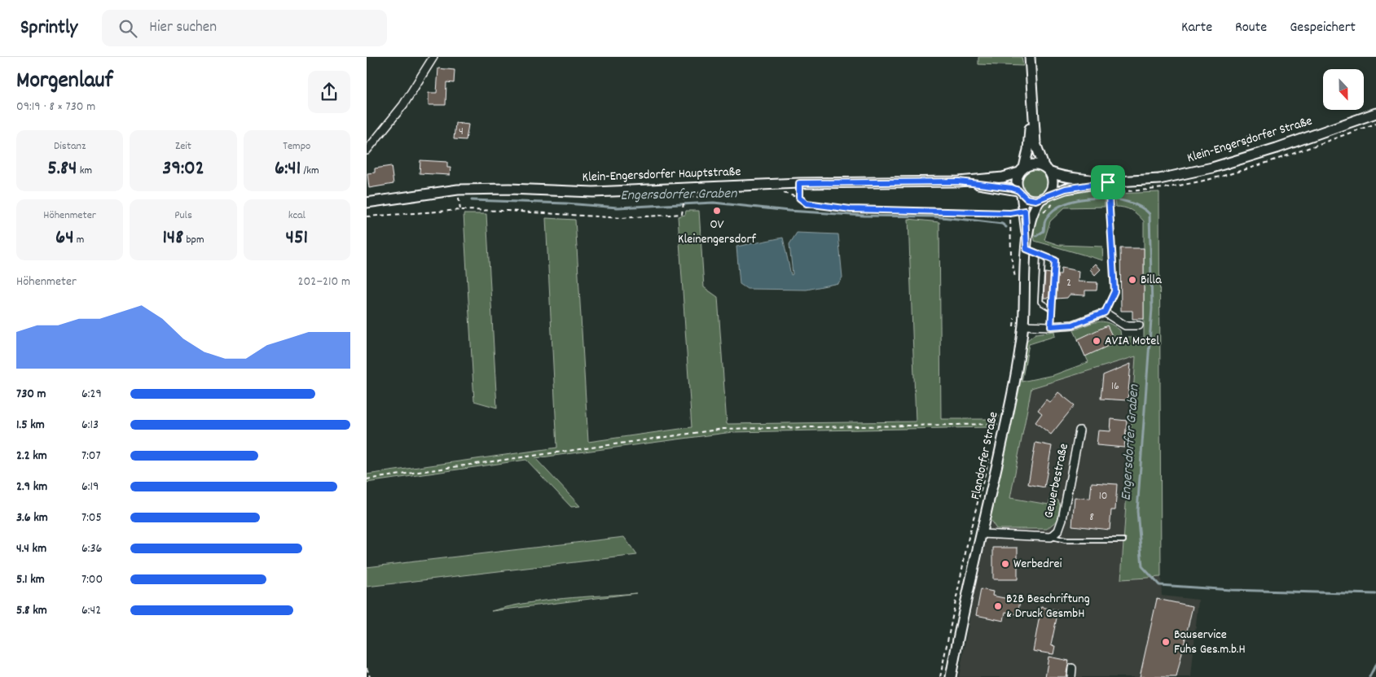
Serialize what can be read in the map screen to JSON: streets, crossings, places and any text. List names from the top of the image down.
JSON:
{
  "streets": {
    "main road": ["Klein-Engersdorfer Straße", "Klein-Engersdorfer Hauptstraße", "Flandorfer Straße"],
    "street": ["Gewerbestraße"]
  },
  "crossings": [
    ["Klein-Engersdorfer Straße", "Flandorfer Straße"],
    ["Flandorfer Straße", "Gewerbestraße"]
  ],
  "water": ["Engersdorfer Graben"],
  "places": [
    "OV Kleinengersdorf",
    "Billa",
    "AVIA Motel",
    "Werbedrei",
    "B2B Beschriftung & Druck GesmbH",
    "Bauservice Fuhs Ges.m.b.H"
  ],
  "house_numbers": [
    "4",
    "2",
    "16",
    "10",
    "8"
  ],
  "north": "bottom",
  "page": {
    "header": "Sprintly",
    "search": "Hier suchen",
    "nav": ["Karte", "Route", "Gespeichert"],
    "heading": ["Morgenlauf", "09:19 · 8 × 730 m"],
    "stats": [
      ["Distanz", "5.84 km"],
      ["Zeit", "39:02"],
      ["Tempo", "6:41 /km"],
      ["Höhenmeter", "64 m"],
      ["Puls", "148 bpm"],
      ["kcal", "451"]
    ],
    "chart": ["Höhenmeter", "202–210 m"],
    "list": [
      {
        "name": "730 m",
        "note": "6:29"
      },
      {
        "name": "1.5 km",
        "note": "6:13"
      },
      {
        "name": "2.2 km",
        "note": "7:07"
      },
      {
        "name": "2.9 km",
        "note": "6:19"
      },
      {
        "name": "3.6 km",
        "note": "7:05"
      },
      {
        "name": "4.4 km",
        "note": "6:36"
      },
      {
        "name": "5.1 km",
        "note": "7:00"
      },
      {
        "name": "5.8 km",
        "note": "6:42"
      }
    ]
  }
}
